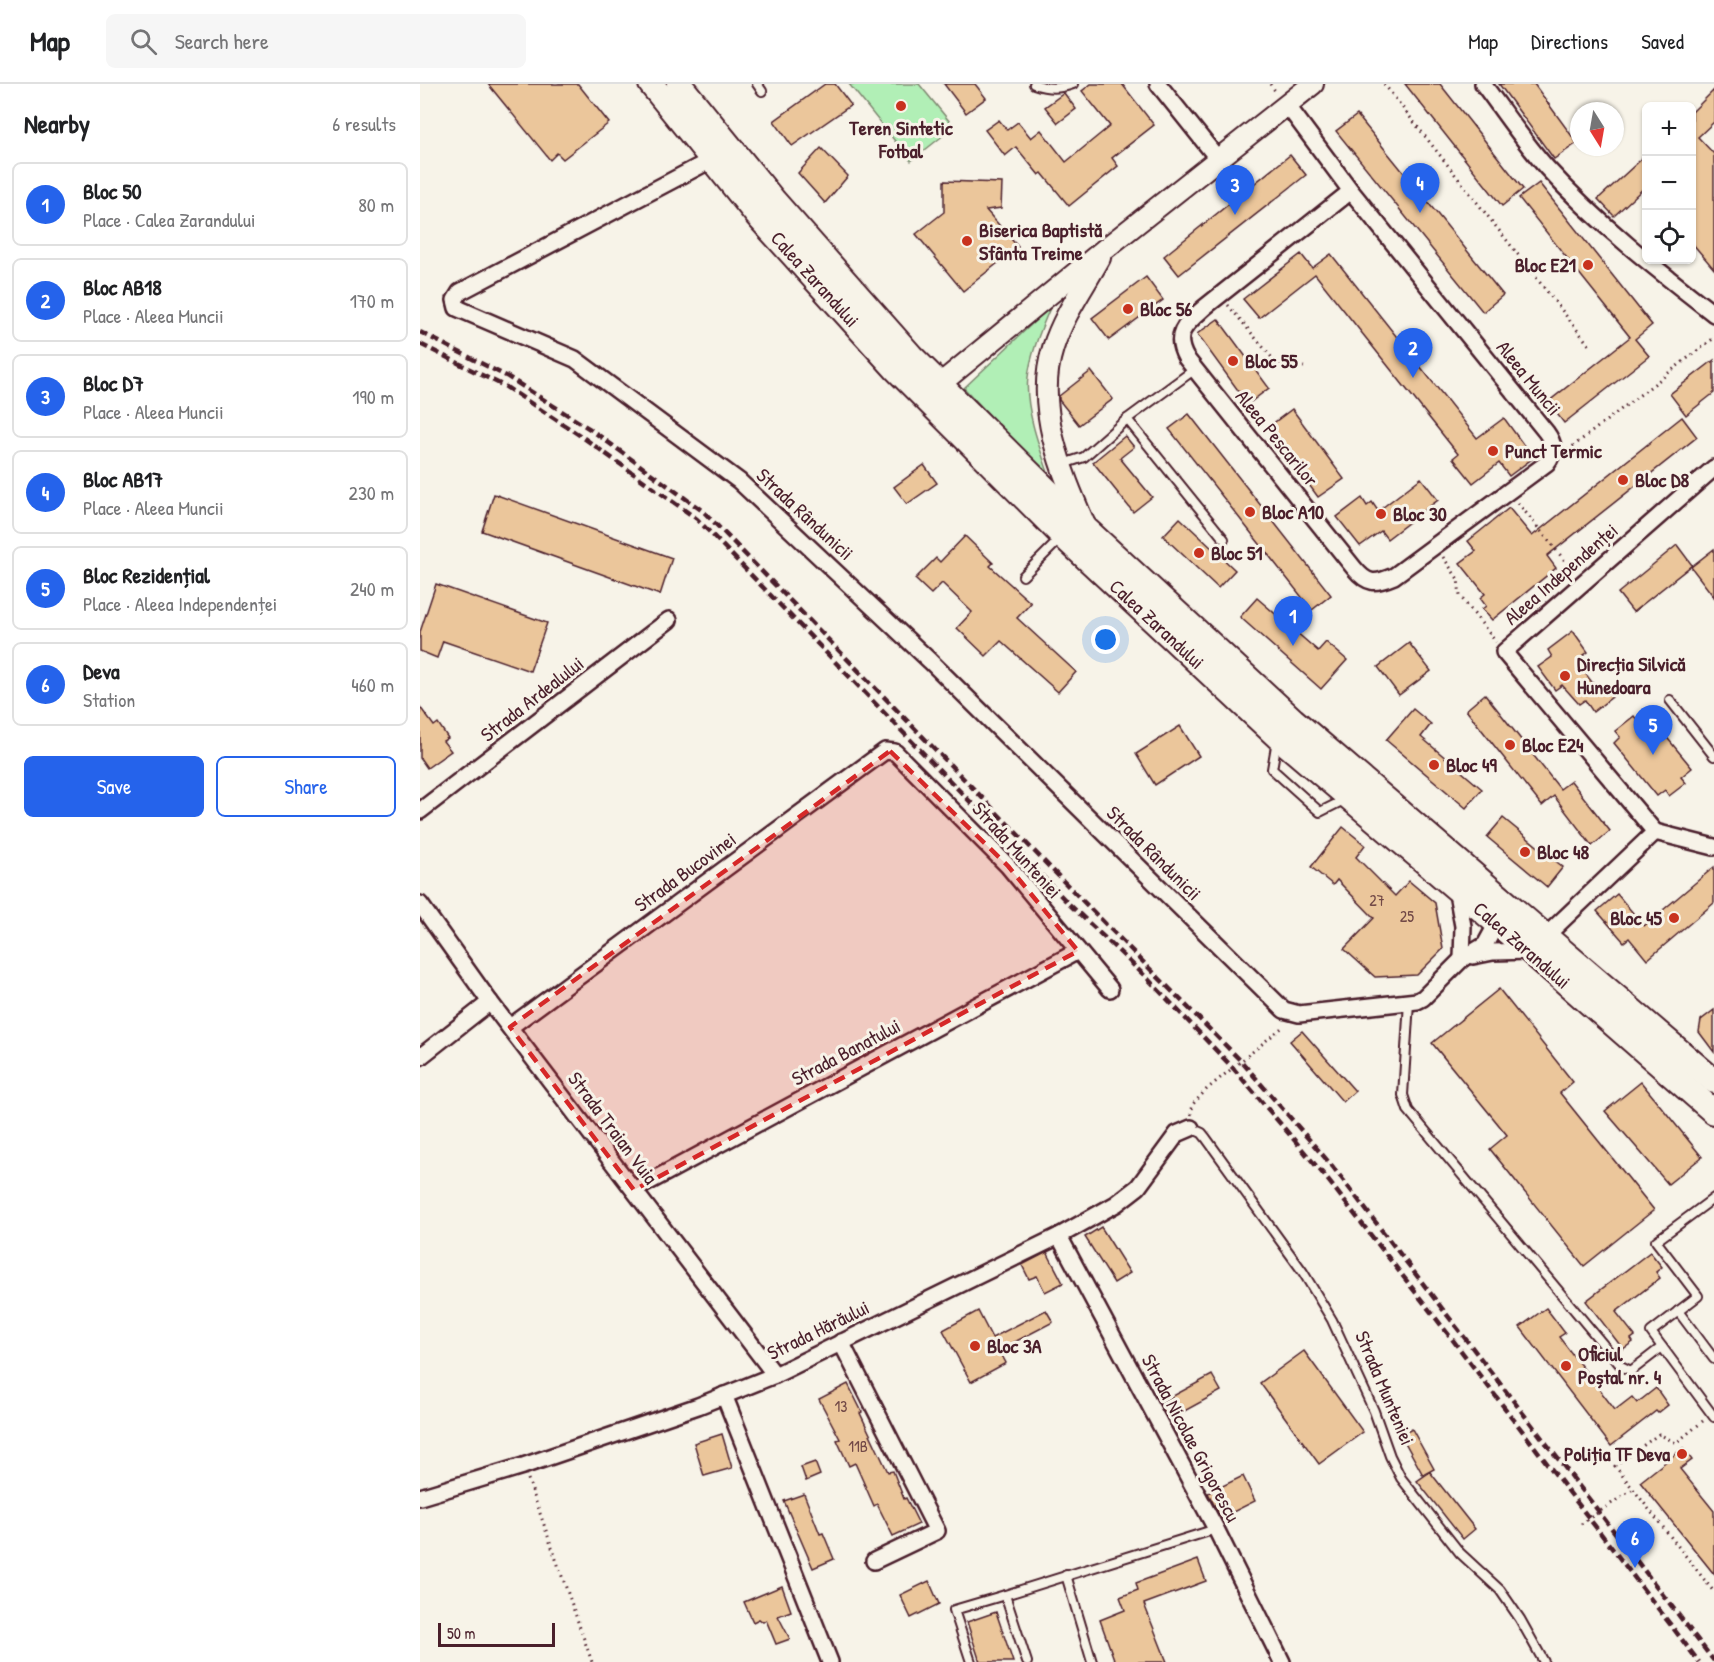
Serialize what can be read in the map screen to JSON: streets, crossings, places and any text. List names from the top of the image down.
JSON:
{
  "streets": {
    "main road": ["Calea Zarandului"],
    "street": [
      "Aleea Muncii",
      "Aleea Pescarilor",
      "Strada Rândunicii",
      "Aleea Independenței",
      "Strada Ardealului",
      "Strada Munteniei",
      "Strada Bucovinei",
      "Strada Banatului",
      "Strada Traian Vuia",
      "Strada Hărăului",
      "Strada Nicolae Grigorescu"
    ]
  },
  "crossings": [
    ["Calea Zarandului", "Strada Rândunicii"],
    ["Strada Munteniei", "Strada Bucovinei"],
    ["Strada Munteniei", "Strada Banatului"],
    ["Strada Munteniei", "Strada Hărăului"],
    ["Strada Bucovinei", "Strada Traian Vuia"],
    ["Strada Banatului", "Strada Traian Vuia"],
    ["Strada Traian Vuia", "Strada Hărăului"],
    ["Strada Hărăului", "Strada Nicolae Grigorescu"]
  ],
  "places": [
    "Teren Sintetic Fotbal",
    "Biserica Baptistă Sfânta Treime",
    "Bloc E21",
    "Bloc 56",
    "Bloc 55",
    "Punct Termic",
    "Bloc D8",
    "Bloc A10",
    "Bloc 30",
    "Bloc 51",
    "Direcția Silvică Hunedoara",
    "Bloc E24",
    "Bloc 49",
    "Bloc 48",
    "Bloc 45",
    "Bloc 3A",
    "Oficiul Poștal nr. 4",
    "Poliția TF Deva"
  ],
  "house_numbers": [
    "27",
    "25",
    "13",
    "11B"
  ],
  "scale_bar": "50 m",
  "north": "bottom",
  "page": {
    "header": "Map",
    "search": "Search here",
    "nav": ["Map", "Directions", "Saved"],
    "heading": ["Nearby", "6 results"],
    "map_buttons": ["+", "−"],
    "list": [
      {
        "mark": "1",
        "name": "Bloc 50",
        "note": "Place · Calea Zarandului",
        "value": "80 m"
      },
      {
        "mark": "2",
        "name": "Bloc AB18",
        "note": "Place · Aleea Muncii",
        "value": "170 m"
      },
      {
        "mark": "3",
        "name": "Bloc D7",
        "note": "Place · Aleea Muncii",
        "value": "190 m"
      },
      {
        "mark": "4",
        "name": "Bloc AB17",
        "note": "Place · Aleea Muncii",
        "value": "230 m"
      },
      {
        "mark": "5",
        "name": "Bloc Rezidențial",
        "note": "Place · Aleea Independenței",
        "value": "240 m"
      },
      {
        "mark": "6",
        "name": "Deva",
        "note": "Station",
        "value": "460 m"
      }
    ],
    "pins": [
      "4",
      "3",
      "2",
      "1",
      "5",
      "6"
    ],
    "buttons": ["Save", "Share"],
    "scale": "50 m"
  }
}
